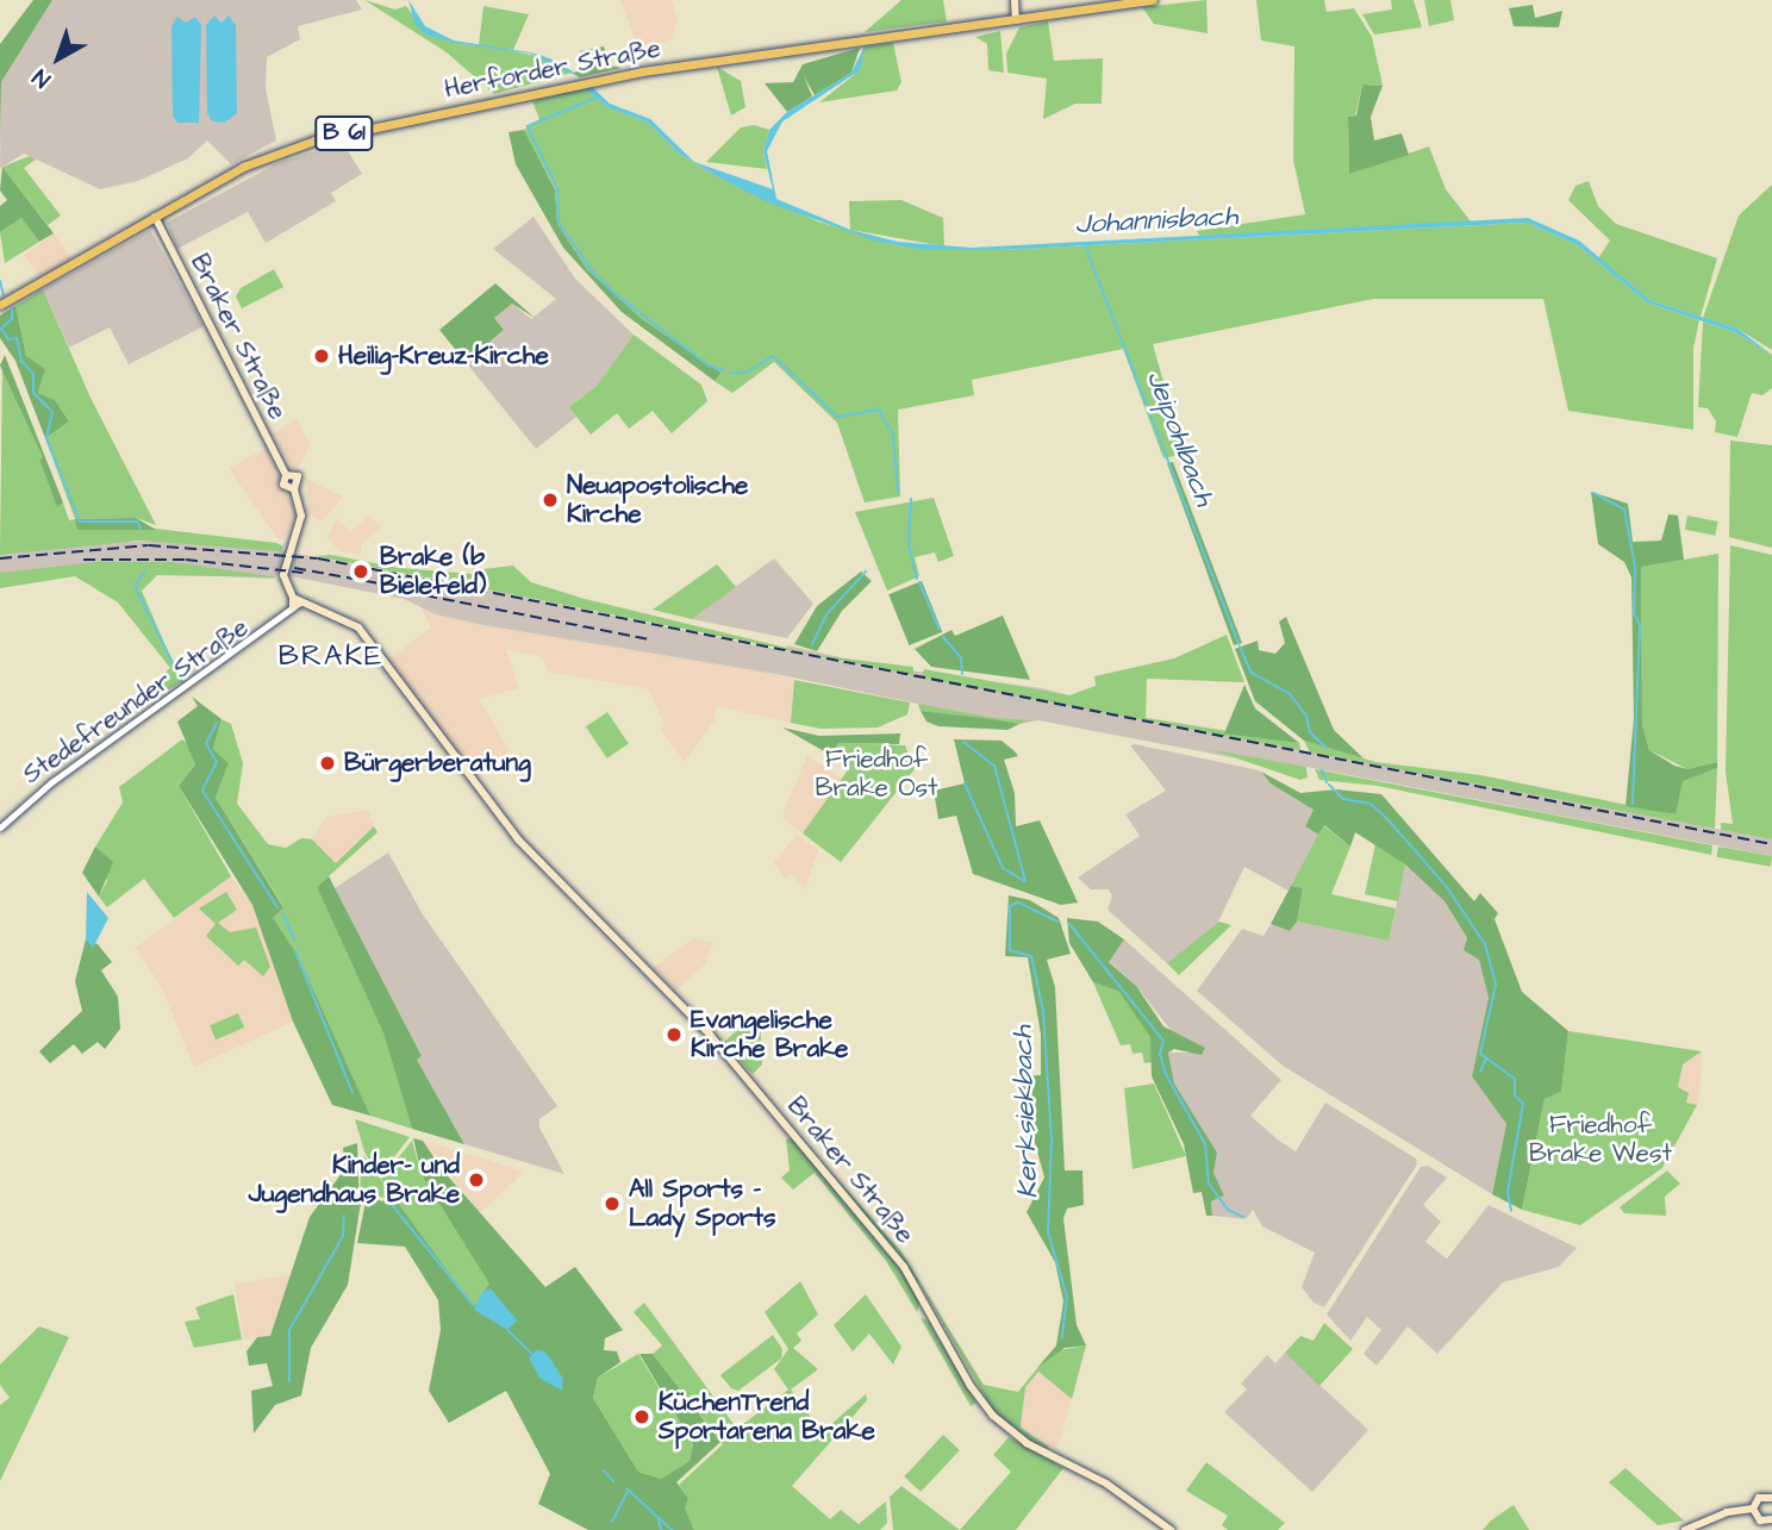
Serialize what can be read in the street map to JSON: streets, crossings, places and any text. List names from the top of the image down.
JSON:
{
  "streets": {
    "main road": ["Herforder Straße", "B 61", "Braker Straße"],
    "street": ["Stedefreunder Straße"]
  },
  "crossings": [
    ["Herforder Straße", "Braker Straße"],
    ["Braker Straße", "Stedefreunder Straße"]
  ],
  "districts": ["BRAKE"],
  "water": ["Johannisbach", "Jeipohlbach", "Kerksiekbach"],
  "parks": ["Friedhof Brake Ost", "Friedhof Brake West"],
  "places": [
    "Heilig-Kreuz-Kirche",
    "Neuapostolische Kirche",
    "Brake (b Bielefeld)",
    "Bürgerberatung",
    "Evangelische Kirche Brake",
    "Kinder- und Jugendhaus Brake",
    "All Sports – Lady Sports",
    "KüchenTrend Sportarena Brake"
  ],
  "north": "bottom left"
}
